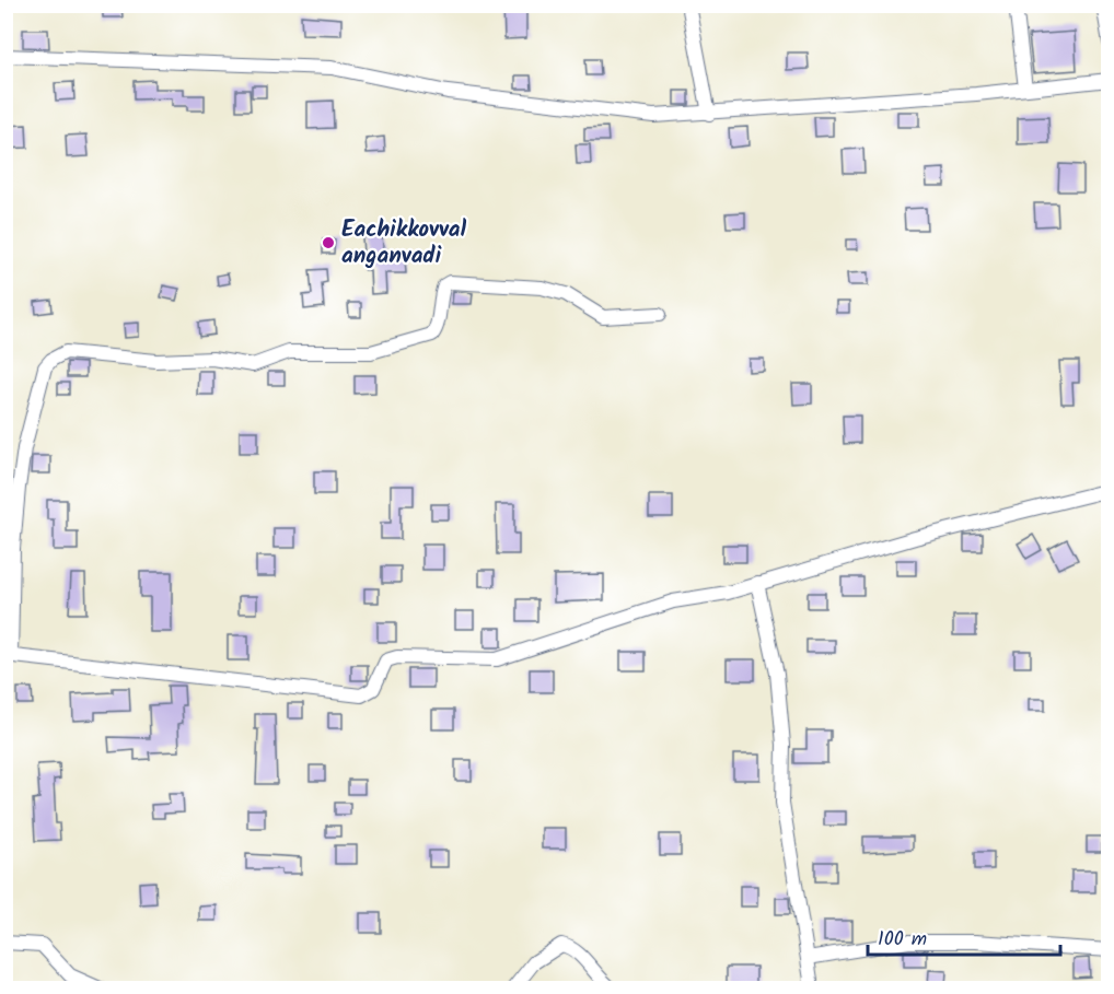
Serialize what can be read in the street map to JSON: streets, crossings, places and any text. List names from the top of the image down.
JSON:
{
  "places": ["Eachikkovval anganvadi"],
  "scale_bar": "100 m"
}
